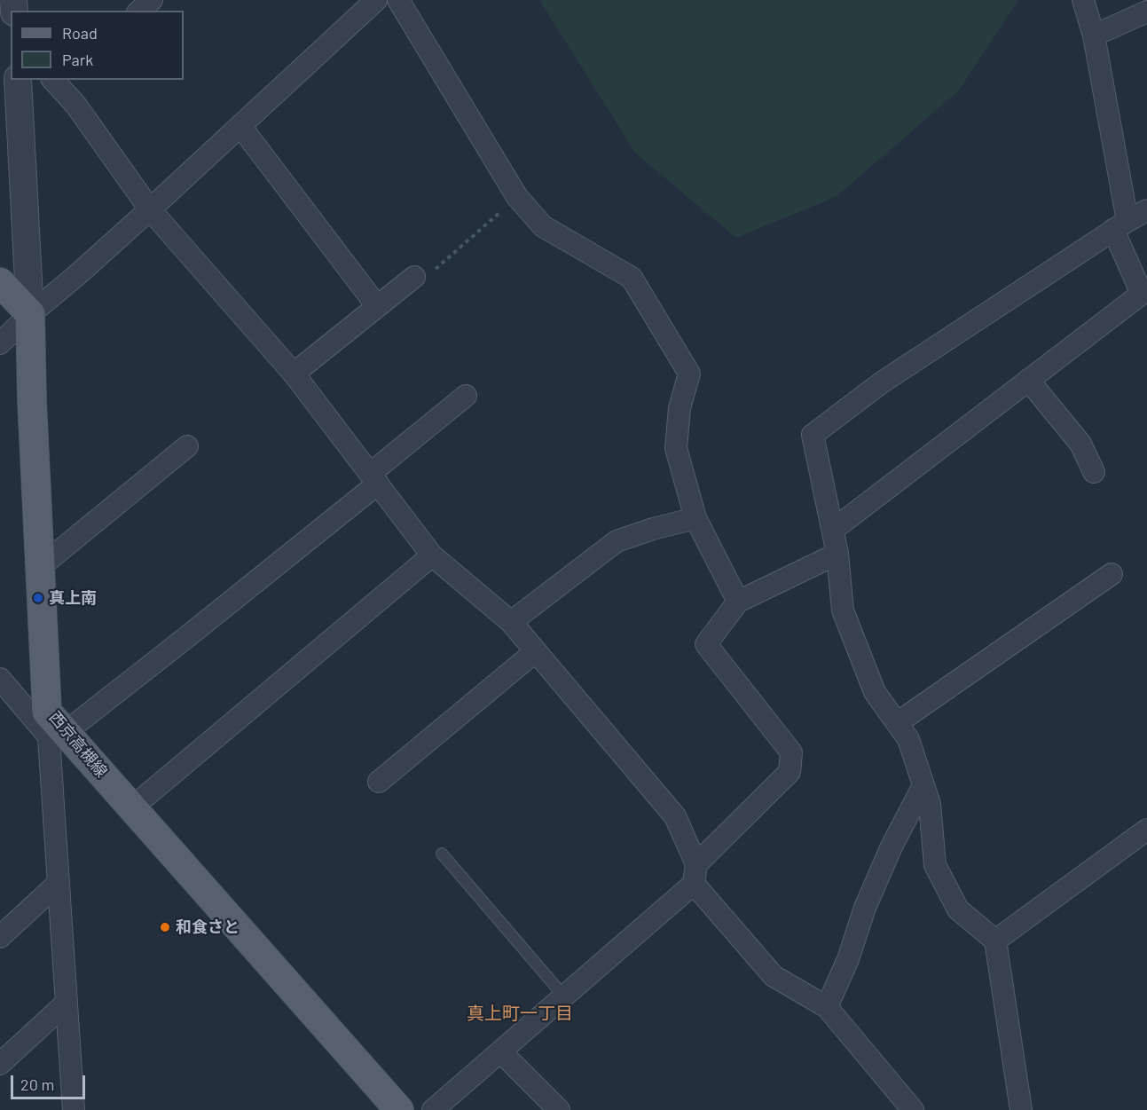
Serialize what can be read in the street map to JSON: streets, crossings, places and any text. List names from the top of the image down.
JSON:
{
  "streets": {
    "main road": ["西京高槻線"]
  },
  "districts": ["真上町一丁目"],
  "places": ["真上南", "和食さと"],
  "legend": ["Road", "Park"],
  "scale_bar": "20 m"
}
